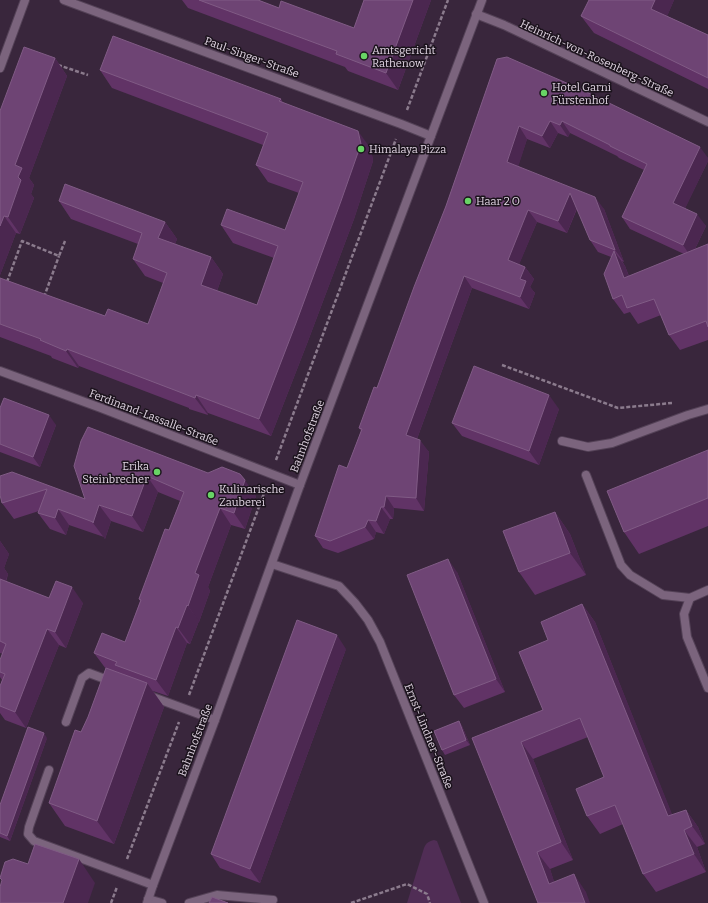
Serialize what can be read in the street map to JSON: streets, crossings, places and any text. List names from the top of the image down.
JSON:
{
  "streets": {
    "street": [
      "Paul-Singer-Straße",
      "Heinrich-von-Rosenberg-Straße",
      "Ferdinand-Lassalle-Straße",
      "Bahnhofstraße",
      "Ernst-Lindner-Straße"
    ]
  },
  "crossings": [
    ["Paul-Singer-Straße", "Bahnhofstraße"],
    ["Heinrich-von-Rosenberg-Straße", "Bahnhofstraße"],
    ["Ferdinand-Lassalle-Straße", "Bahnhofstraße"],
    ["Bahnhofstraße", "Ernst-Lindner-Straße"]
  ],
  "places": [
    "Amtsgericht Rathenow",
    "Hotel Garni Fürstenhof",
    "Himalaya Pizza",
    "Haar 2 O",
    "Erika Steinbrecher",
    "Kulinarische Zauberei"
  ]
}
